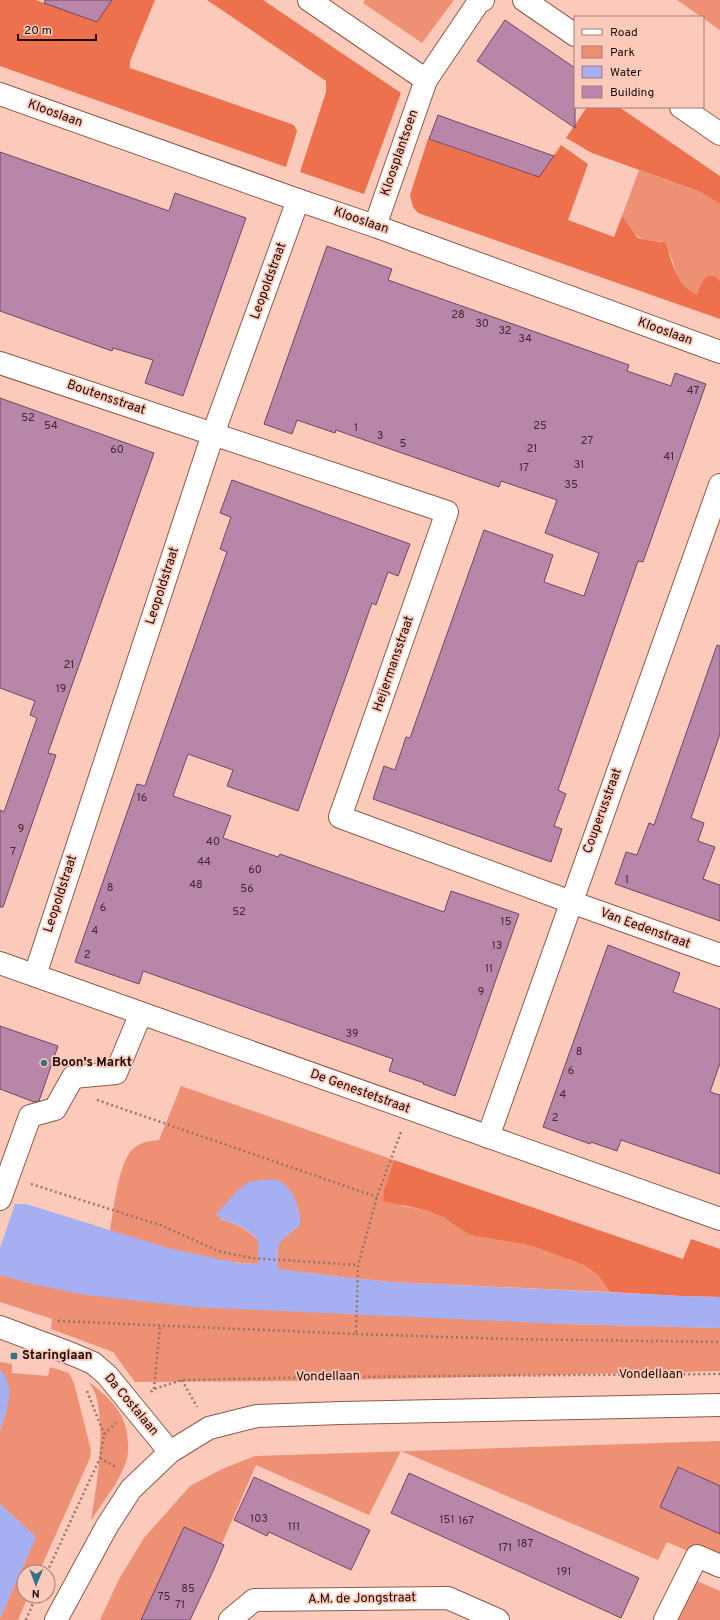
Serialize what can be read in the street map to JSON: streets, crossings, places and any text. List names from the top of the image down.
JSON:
{
  "streets": {
    "street": [
      "Klooslaan",
      "Kloosplantsoen",
      "Leopoldstraat",
      "Boutensstraat",
      "Heijermansstraat",
      "Couperusstraat",
      "Van Eedenstraat",
      "De Genestetstraat",
      "Da Costalaan",
      "A.M. de Jongstraat"
    ],
    "path": ["Vondellaan"]
  },
  "crossings": [
    ["Klooslaan", "Kloosplantsoen"],
    ["Klooslaan", "Leopoldstraat"],
    ["Leopoldstraat", "Boutensstraat"],
    ["Leopoldstraat", "Heijermansstraat"],
    ["Leopoldstraat", "De Genestetstraat"],
    ["Boutensstraat", "Heijermansstraat"],
    ["Heijermansstraat", "Couperusstraat"],
    ["Heijermansstraat", "Van Eedenstraat"],
    ["Couperusstraat", "Van Eedenstraat"],
    ["Couperusstraat", "De Genestetstraat"],
    ["Vondellaan", "Da Costalaan"]
  ],
  "places": {
    "other": ["Boon's Markt"],
    "transit": ["Staringlaan"]
  },
  "house_numbers": [
    "28",
    "30",
    "32",
    "34",
    "47",
    "52",
    "54",
    "25",
    "1",
    "3",
    "27",
    "5",
    "21",
    "60",
    "41",
    "31",
    "17",
    "35",
    "21",
    "19",
    "16",
    "9",
    "40",
    "7",
    "44",
    "60",
    "1",
    "48",
    "8",
    "56",
    "6",
    "52",
    "15",
    "4",
    "13",
    "2",
    "11",
    "9",
    "39",
    "8",
    "6",
    "4",
    "2",
    "103",
    "151",
    "167",
    "111",
    "187",
    "171",
    "191",
    "85",
    "75",
    "71"
  ],
  "legend": [
    "Road",
    "Park",
    "Water",
    "Building"
  ],
  "scale_bar": "20 m",
  "north": "bottom"
}
